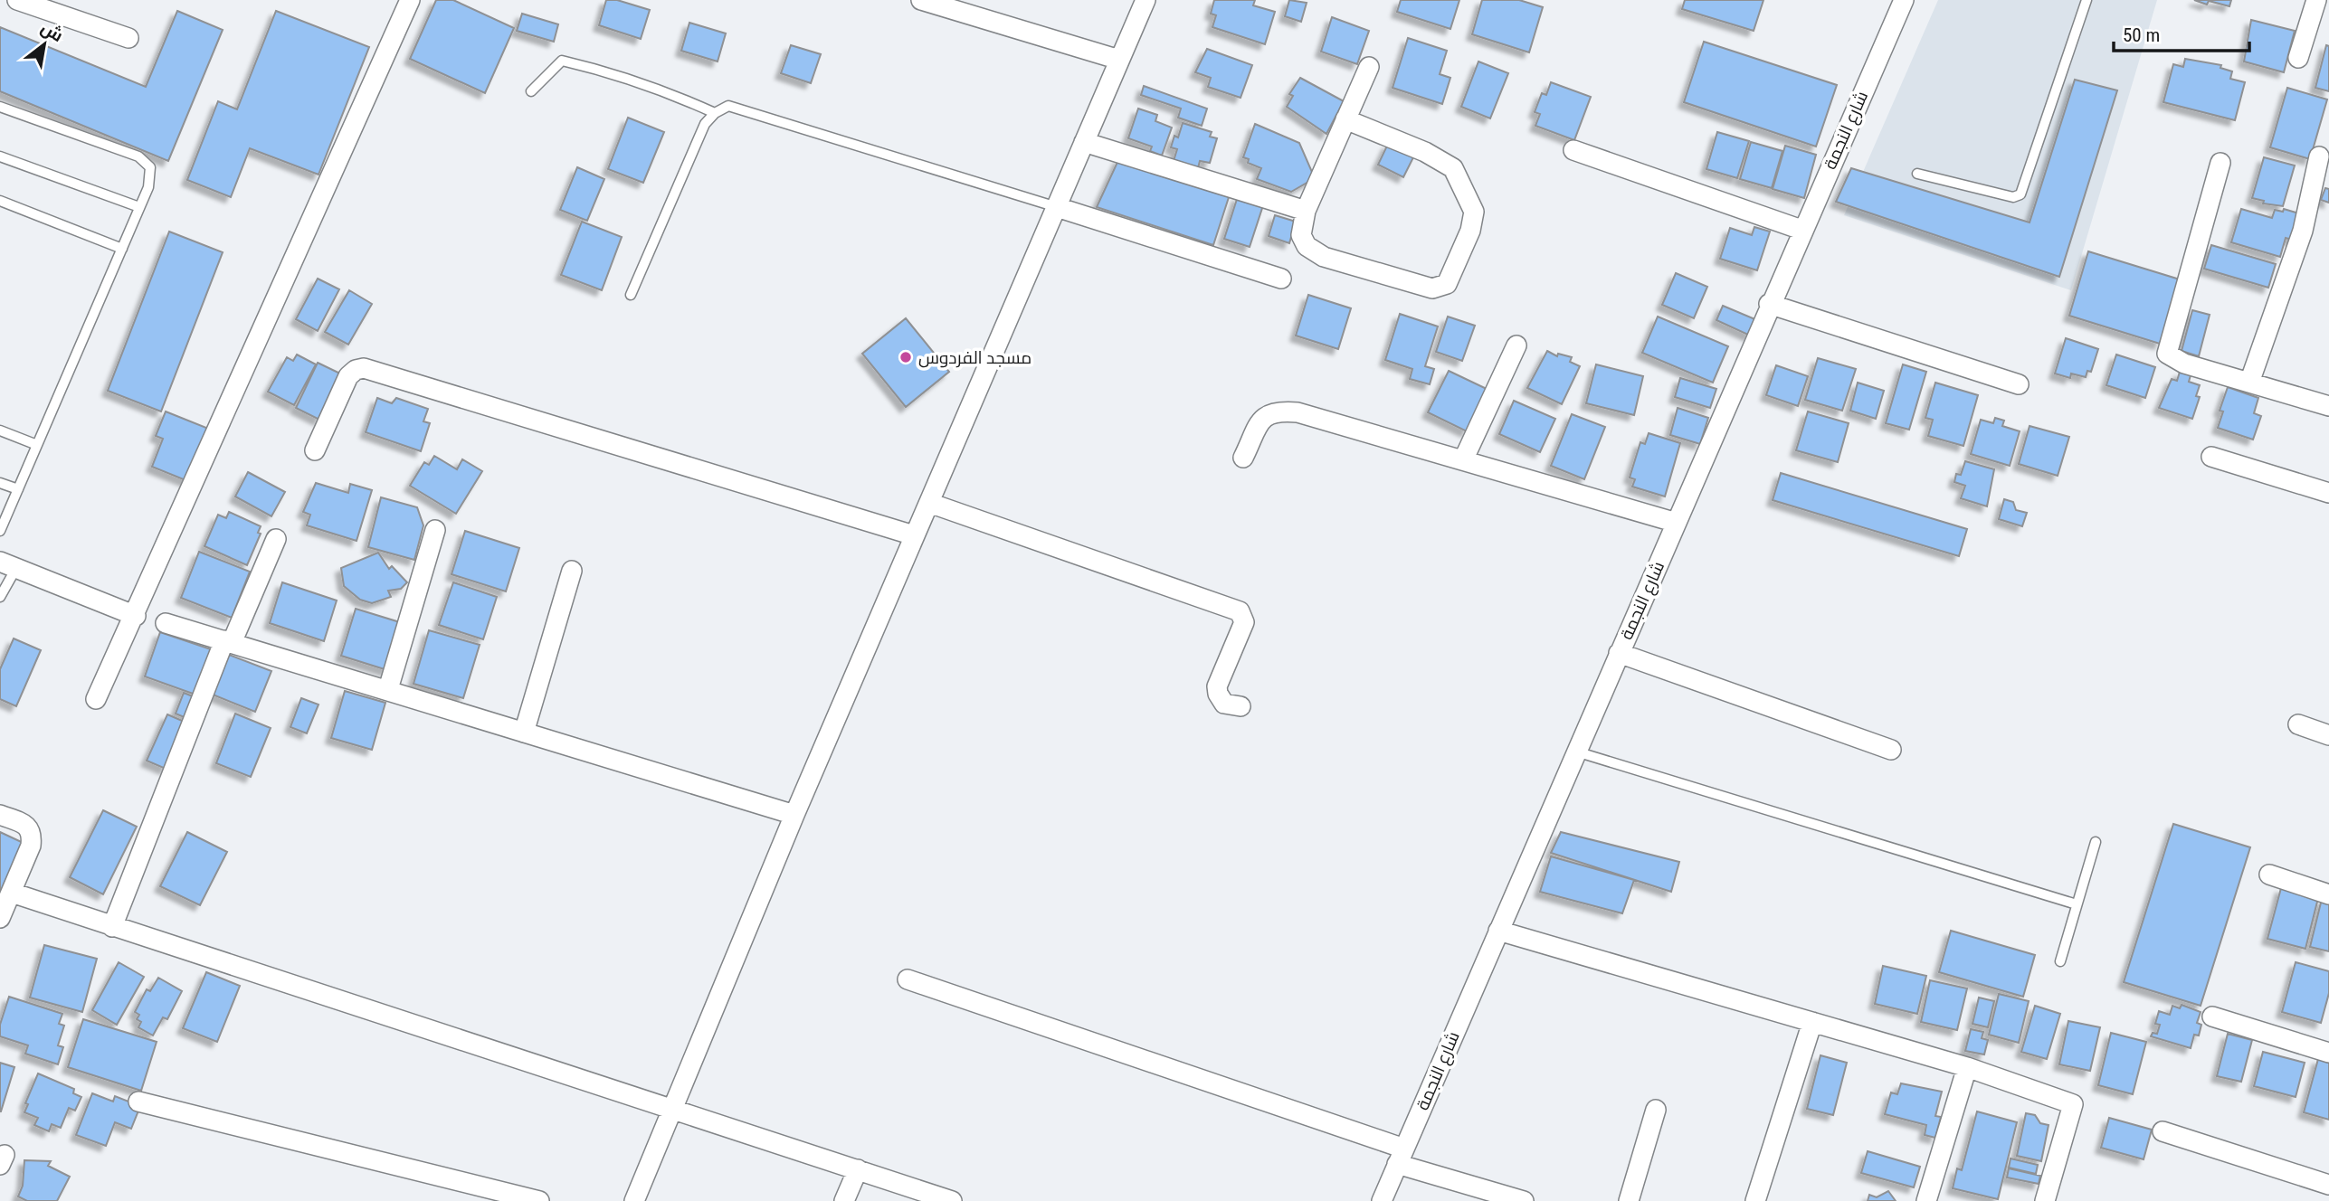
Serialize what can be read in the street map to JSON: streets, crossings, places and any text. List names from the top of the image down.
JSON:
{
  "streets": {
    "street": ["شارع النجمة"]
  },
  "places": ["مسجد الفردوس"],
  "scale_bar": "50 m",
  "north": "top right"
}
